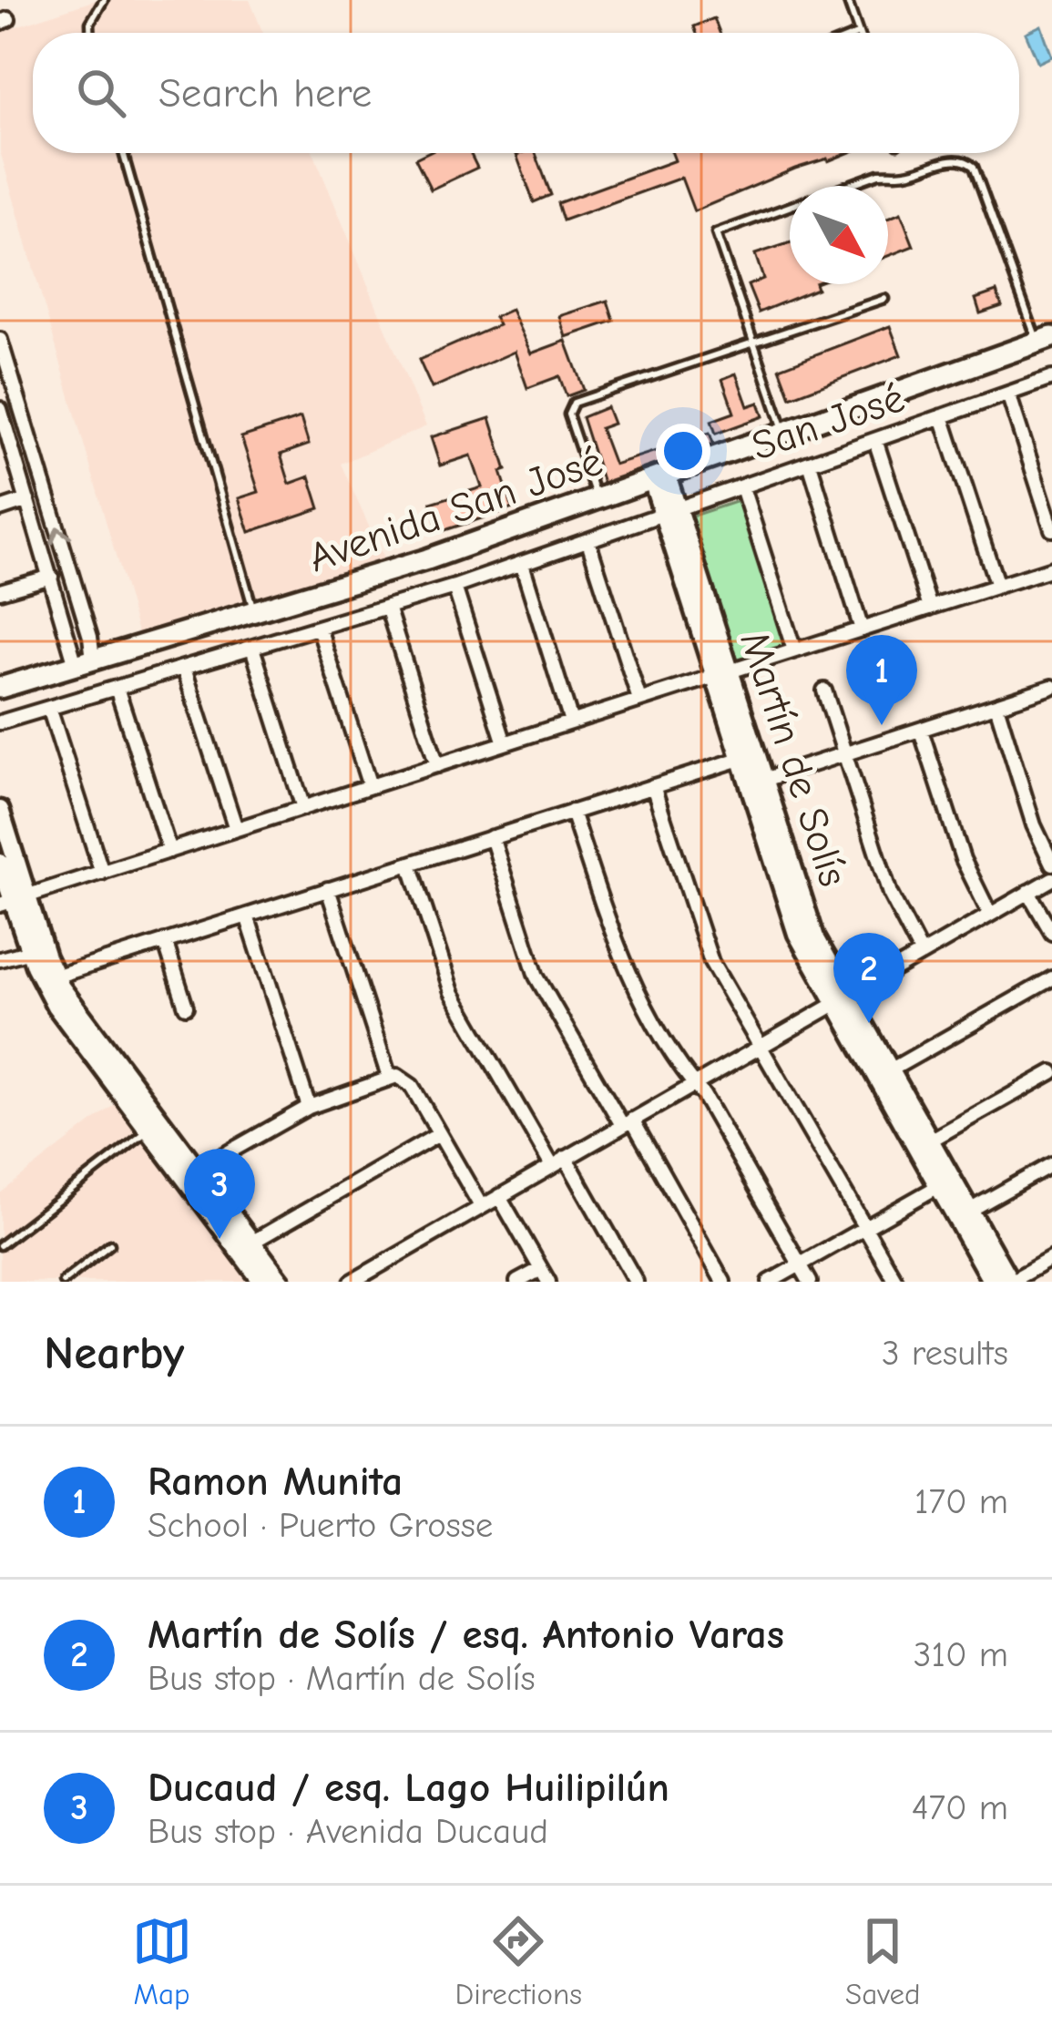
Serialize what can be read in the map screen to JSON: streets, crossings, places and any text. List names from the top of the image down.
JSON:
{
  "streets": {
    "main road": ["Avenida San José"],
    "street": ["San José", "Martín de Solís"]
  },
  "crossings": [
    ["San José", "Martín de Solís"],
    ["Avenida San José", "Martín de Solís"]
  ],
  "north": "bottom right",
  "page": {
    "search": "Search here",
    "pins": ["1", "2", "3"],
    "heading": ["Nearby", "3 results"],
    "list": [
      {
        "mark": "1",
        "name": "Ramon Munita",
        "note": "School · Puerto Grosse",
        "value": "170 m"
      },
      {
        "mark": "2",
        "name": "Martín de Solís / esq. Antonio Varas",
        "note": "Bus stop · Martín de Solís",
        "value": "310 m"
      },
      {
        "mark": "3",
        "name": "Ducaud / esq. Lago Huilipilún",
        "note": "Bus stop · Avenida Ducaud",
        "value": "470 m"
      }
    ],
    "nav": ["Map", "Directions", "Saved"]
  }
}
